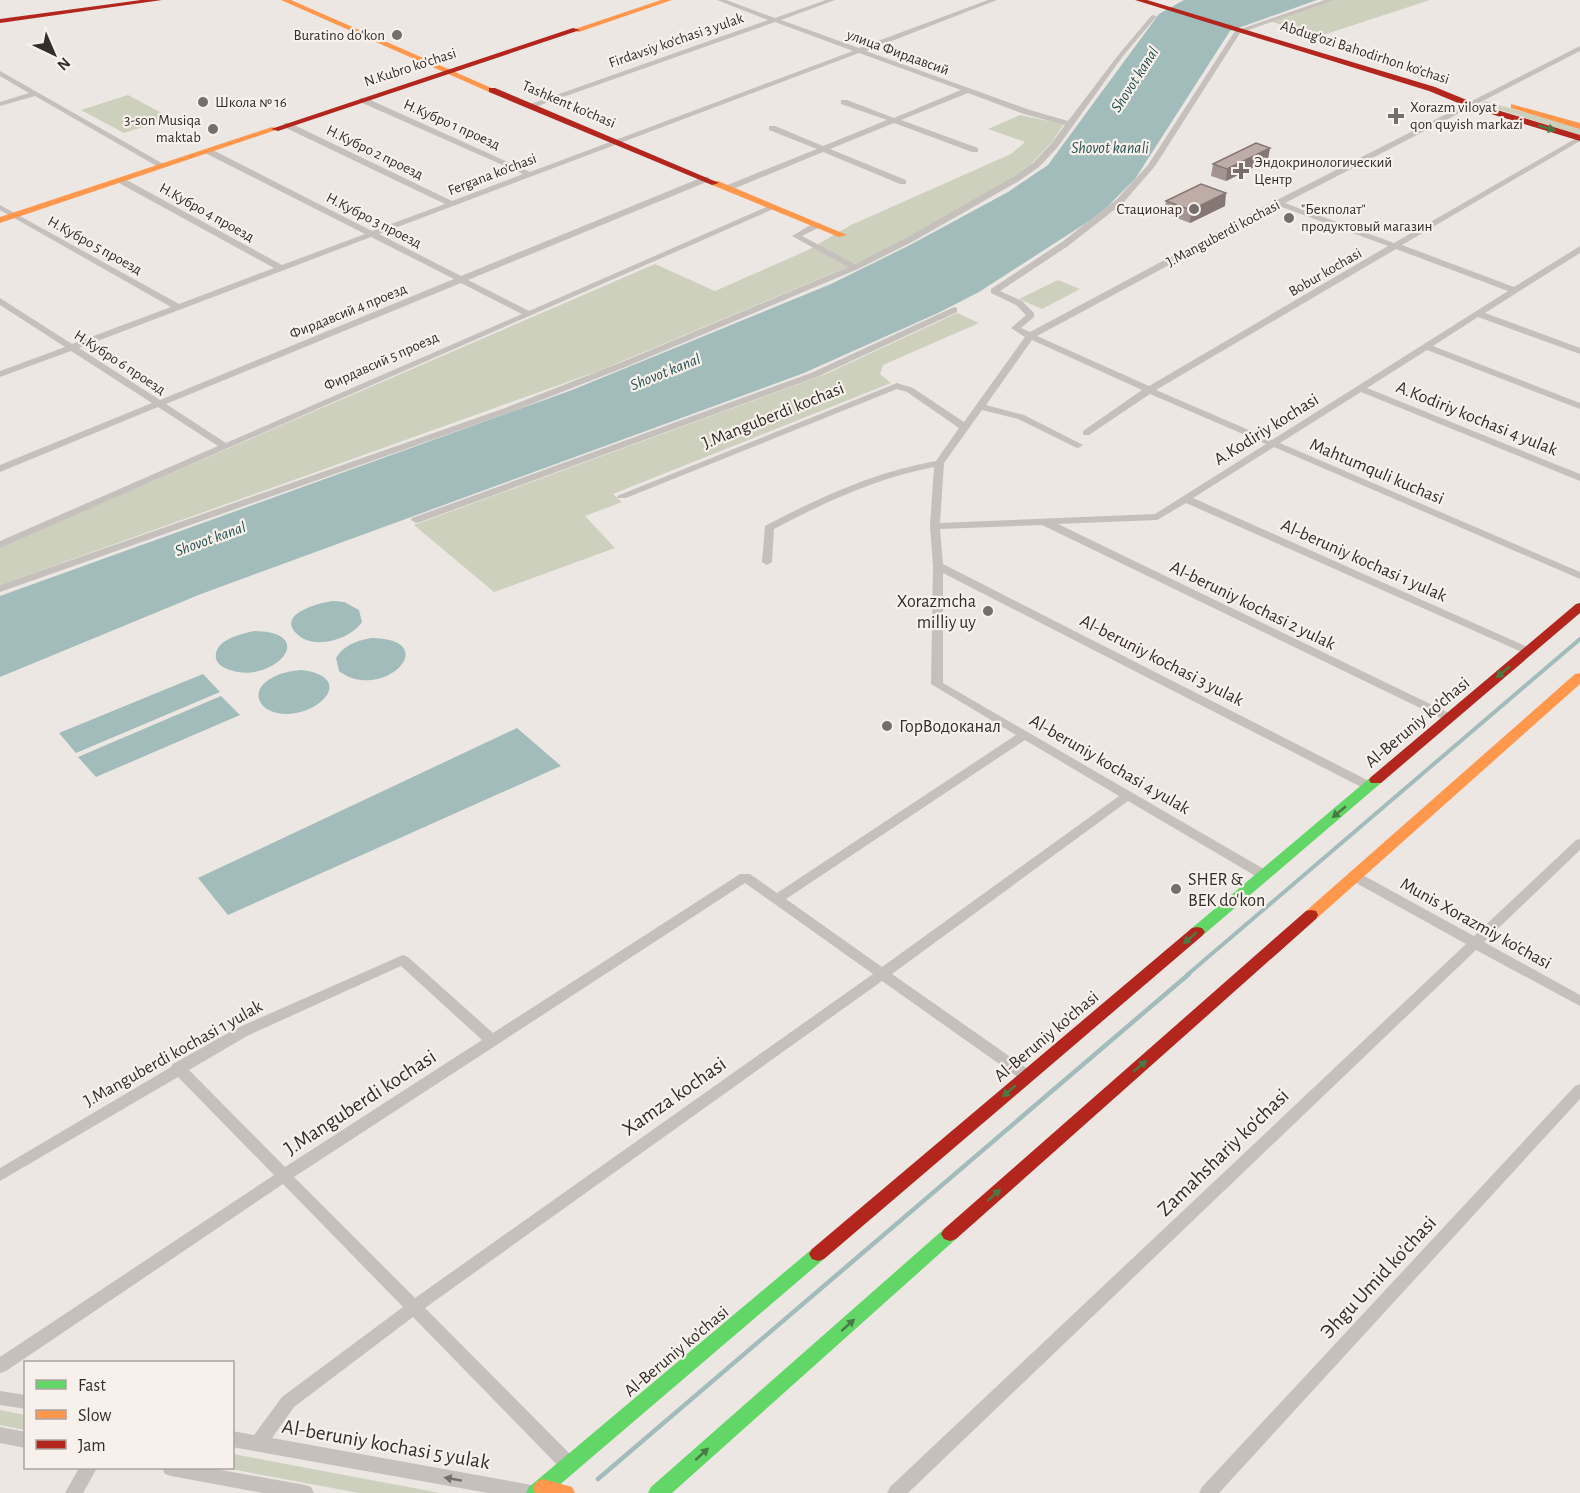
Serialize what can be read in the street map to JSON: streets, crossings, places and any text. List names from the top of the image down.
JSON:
{
  "streets": {
    "main road": [
      "Abdug’ozi Bahodirhon ko’chasi",
      "N.Kubro ko'chasi",
      "Tashkent ko'chasi",
      "Al-Beruniy ko’chasi"
    ],
    "street": [
      "Firdavsiy ko'chasi 3 yulak",
      "улица Фирдавсий",
      "Н.Кубро 1 проезд",
      "Н.Кубро 2 проезд",
      "Fergana ko'chasi",
      "Н.Кубро 4 проезд",
      "Н.Кубро 3 проезд",
      "J.Manguberdi kochasi",
      "Н.Кубро 5 проезд",
      "Bobur kochasi",
      "Фирдавсий 4 проезд",
      "Фирдавсий 5 проезд",
      "Н.Кубро 6 проезд",
      "A.Kodiriy kochasi 4 yulak",
      "A.Kodiriy kochasi",
      "Mahtumquli kuchasi",
      "Al-beruniy kochasi 1 yulak",
      "Al-beruniy kochasi 2 yulak",
      "Al-beruniy kochasi 3 yulak",
      "Al-beruniy kochasi 4 yulak",
      "Munis Xorazmiy ko'chasi",
      "J.Manguberdi kochasi 1 yulak",
      "Xamza kochasi",
      "Zamahshariy ko'chasi",
      "Эhgu Umid ko’chasi",
      "Al-beruniy kochasi 5 yulak"
    ]
  },
  "crossings": [
    ["Firdavsiy ko'chasi 3 yulak", "улица Фирдавсий"],
    ["Firdavsiy ko'chasi 3 yulak", "Tashkent ko'chasi"],
    ["улица Фирдавсий", "Fergana ko'chasi"],
    ["Abdug’ozi Bahodirhon ko’chasi", "J.Manguberdi kochasi"],
    ["Abdug’ozi Bahodirhon ko’chasi", "Bobur kochasi"],
    ["N.Kubro ko'chasi", "Tashkent ko'chasi"],
    ["N.Kubro ko'chasi", "Н.Кубро 1 проезд"],
    ["N.Kubro ko'chasi", "Н.Кубро 2 проезд"],
    ["N.Kubro ko'chasi", "Н.Кубро 4 проезд"],
    ["N.Kubro ko'chasi", "Н.Кубро 3 проезд"],
    ["N.Kubro ko'chasi", "Н.Кубро 5 проезд"],
    ["Tashkent ko'chasi", "Fergana ko'chasi"],
    ["Tashkent ko'chasi", "Фирдавсий 4 проезд"],
    ["Tashkent ko'chasi", "Фирдавсий 5 проезд"],
    ["Н.Кубро 1 проезд", "Fergana ko'chasi"],
    ["Н.Кубро 2 проезд", "Fergana ko'chasi"],
    ["Fergana ko'chasi", "Н.Кубро 4 проезд"],
    ["Fergana ko'chasi", "Н.Кубро 3 проезд"],
    ["Fergana ko'chasi", "Н.Кубро 5 проезд"],
    ["Fergana ko'chasi", "Н.Кубро 6 проезд"],
    ["Н.Кубро 3 проезд", "Фирдавсий 4 проезд"],
    ["Н.Кубро 3 проезд", "Фирдавсий 5 проезд"],
    ["J.Manguberdi kochasi", "Mahtumquli kuchasi"],
    ["J.Manguberdi kochasi", "J.Manguberdi kochasi 1 yulak"],
    ["Bobur kochasi", "Mahtumquli kuchasi"],
    ["Фирдавсий 4 проезд", "Н.Кубро 6 проезд"],
    ["Фирдавсий 5 проезд", "Н.Кубро 6 проезд"],
    ["A.Kodiriy kochasi 4 yulak", "A.Kodiriy kochasi"],
    ["A.Kodiriy kochasi", "Mahtumquli kuchasi"],
    ["A.Kodiriy kochasi", "Al-beruniy kochasi 1 yulak"],
    ["A.Kodiriy kochasi", "Al-beruniy kochasi 2 yulak"],
    ["Al-beruniy kochasi 1 yulak", "Al-Beruniy ko’chasi"],
    ["Al-beruniy kochasi 2 yulak", "Al-Beruniy ko’chasi"],
    ["Al-beruniy kochasi 3 yulak", "Al-Beruniy ko’chasi"],
    ["Al-beruniy kochasi 3 yulak", "Al-beruniy kochasi 4 yulak"],
    ["Al-Beruniy ko’chasi", "Al-beruniy kochasi 4 yulak"],
    ["Al-Beruniy ko’chasi", "Al-beruniy kochasi 5 yulak"],
    ["Al-beruniy kochasi 4 yulak", "Xamza kochasi"],
    ["Munis Xorazmiy ko'chasi", "Zamahshariy ko'chasi"],
    ["Xamza kochasi", "Al-beruniy kochasi 5 yulak"]
  ],
  "one_way": ["Al-beruniy kochasi 5 yulak"],
  "water": ["Shovot kanal", "Shovot kanali"],
  "places": {
    "other": [
      "Buratino do'kon",
      "Школа № 16",
      "3-son Musiqa maktab",
      "Стационар",
      "\"Бекполат\" продуктовый магазин",
      "Xorazmcha milliy uy",
      "ГорВодоканал",
      "SHER & BEK do'kon"
    ],
    "health": ["Xorazm viloyat qon quyish markazi", "Эндокринологический Центр"]
  },
  "legend": ["Fast", "Slow", "Jam"],
  "north": "bottom right"
}
